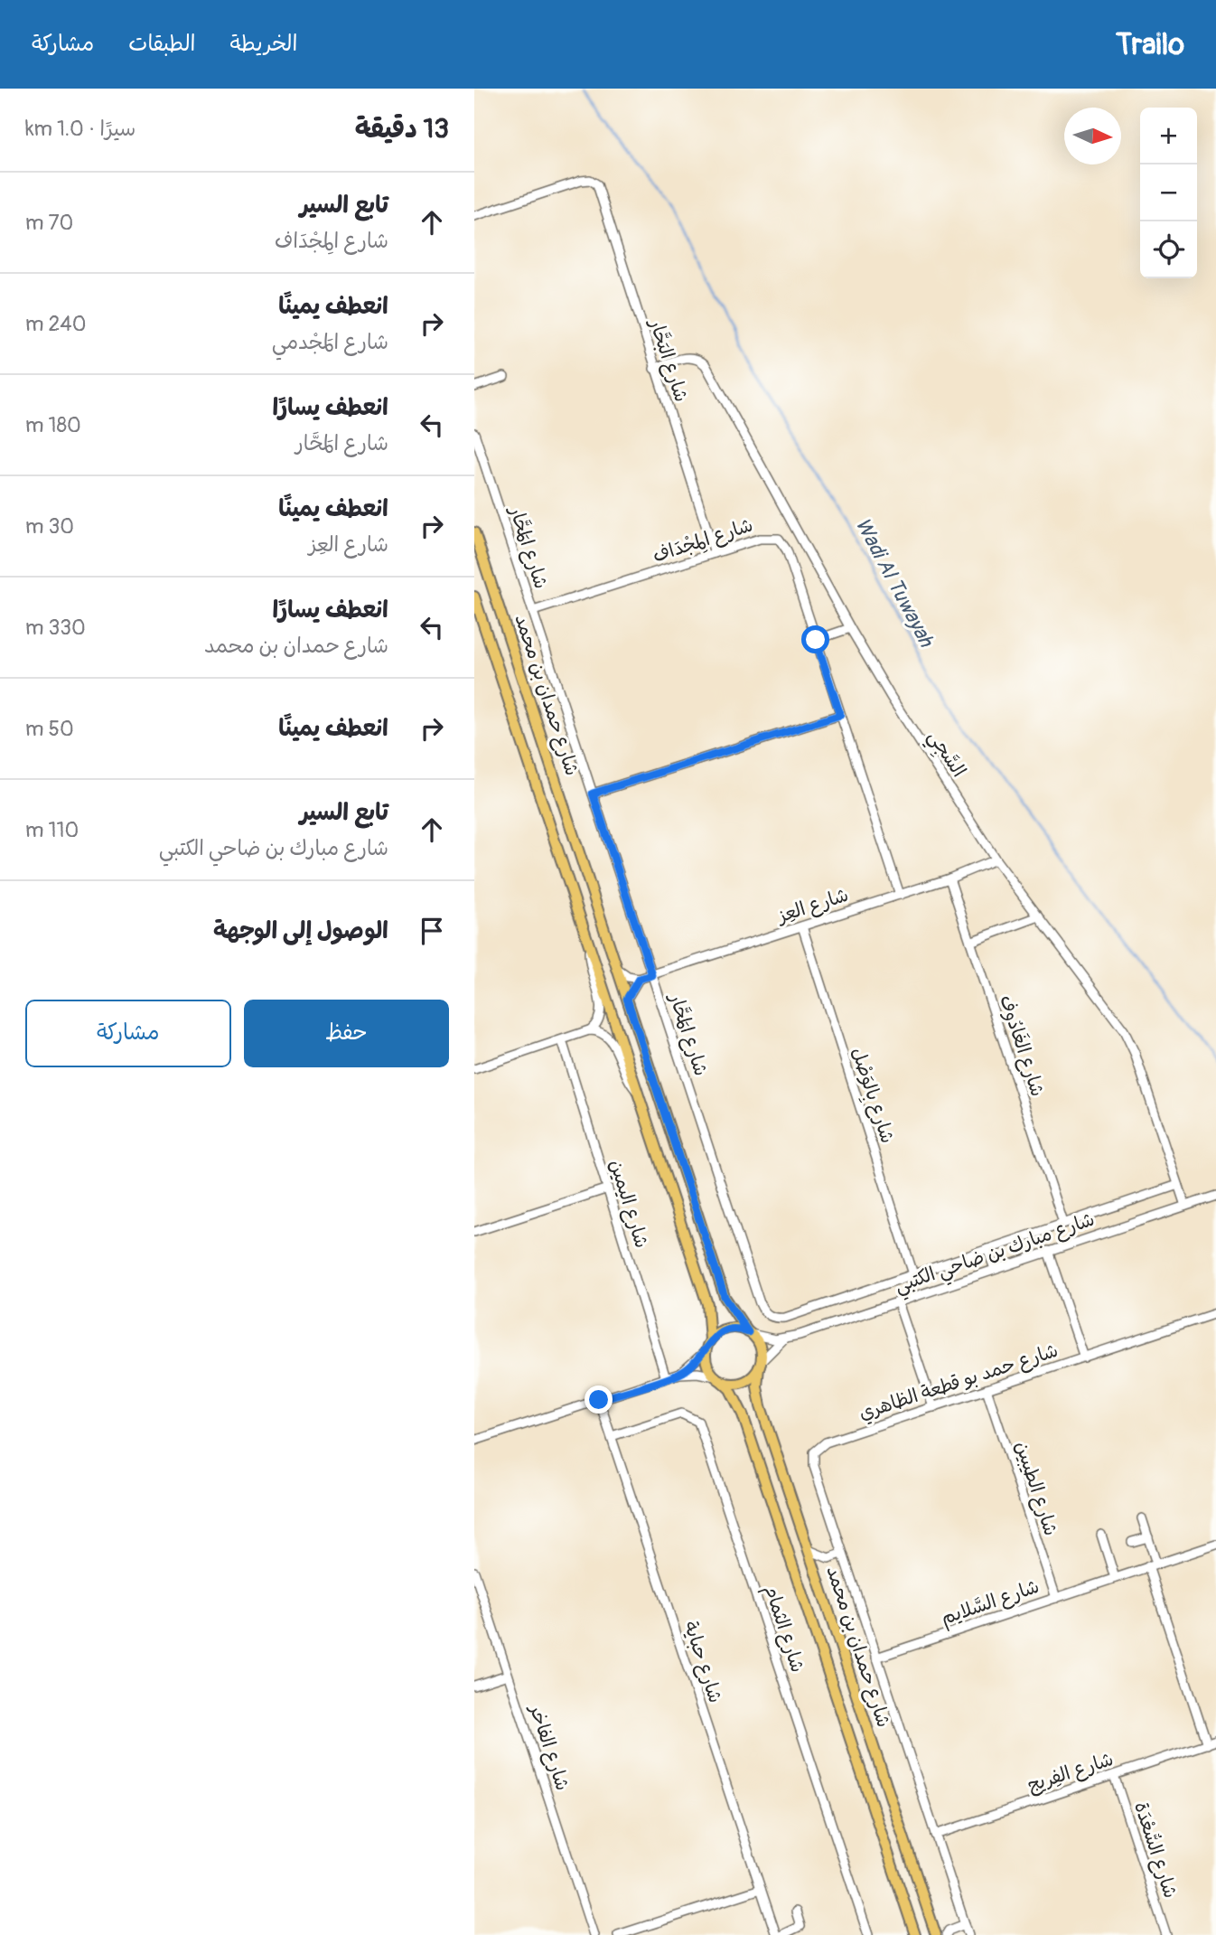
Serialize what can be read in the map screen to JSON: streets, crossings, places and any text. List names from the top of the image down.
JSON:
{
  "streets": {
    "main road": ["شارع حمدان بن محمد"],
    "street": [
      "شارع البَحَّار",
      "شارع المِجْدَاف",
      "شارع المَحَّار",
      "السَّجِي",
      "شارع العِز",
      "شارع الغَادُوف",
      "شارع بِالوَصْل",
      "شارع اليمين",
      "شارع مبارك بن ضاحي الكتبي",
      "شارع حمد بو قطعة الظاهري",
      "شارع الطيبين",
      "شارع السَّلايم",
      "شارع الثمام",
      "شارع حباية",
      "شارع الفاخر",
      "شارع الفِريج",
      "شارع السُّعْدَة"
    ]
  },
  "crossings": [
    ["شارع البَحَّار", "شارع المِجْدَاف"],
    ["شارع البَحَّار", "السَّجِي"],
    ["شارع المِجْدَاف", "شارع المَحَّار"],
    ["شارع المِجْدَاف", "شارع العِز"],
    ["شارع المَحَّار", "السَّجِي"],
    ["شارع المَحَّار", "شارع العِز"],
    ["شارع المَحَّار", "شارع الغَادُوف"],
    ["شارع المَحَّار", "شارع بِالوَصْل"],
    ["شارع حمدان بن محمد", "شارع مبارك بن ضاحي الكتبي"],
    ["السَّجِي", "شارع العِز"],
    ["السَّجِي", "شارع مبارك بن ضاحي الكتبي"],
    ["شارع العِز", "شارع الغَادُوف"],
    ["شارع العِز", "شارع بِالوَصْل"],
    ["شارع حمد بو قطعة الظاهري", "شارع الطيبين"],
    ["شارع حمد بو قطعة الظاهري", "شارع السَّلايم"],
    ["شارع حمد بو قطعة الظاهري", "شارع الفِريج"],
    ["شارع الطيبين", "شارع السَّلايم"],
    ["شارع الثمام", "شارع حباية"],
    ["شارع الفِريج", "شارع السُّعْدَة"]
  ],
  "water": ["Wadi Al Tuwayah"],
  "north": "right",
  "page": {
    "header": "Trailo",
    "nav": ["الخريطة", "الطبقات", "مشاركة"],
    "heading": ["13 دقيقة", "سيرًا · 1.0 km"],
    "map_buttons": ["+", "−"],
    "list": [
      ["تابع السير", "شارع المِجْدَاف", "70 m"],
      ["انعطف يمينًا", "شارع المَجْدمي", "240 m"],
      ["انعطف يسارًا", "شارع المَحَّار", "180 m"],
      ["انعطف يمينًا", "شارع العِز", "30 m"],
      ["انعطف يسارًا", "شارع حمدان بن محمد", "330 m"],
      ["انعطف يمينًا", "50 m"],
      ["تابع السير", "شارع مبارك بن ضاحي الكتبي", "110 m"],
      "الوصول إلى الوجهة"
    ],
    "buttons": ["حفظ", "مشاركة"]
  }
}
